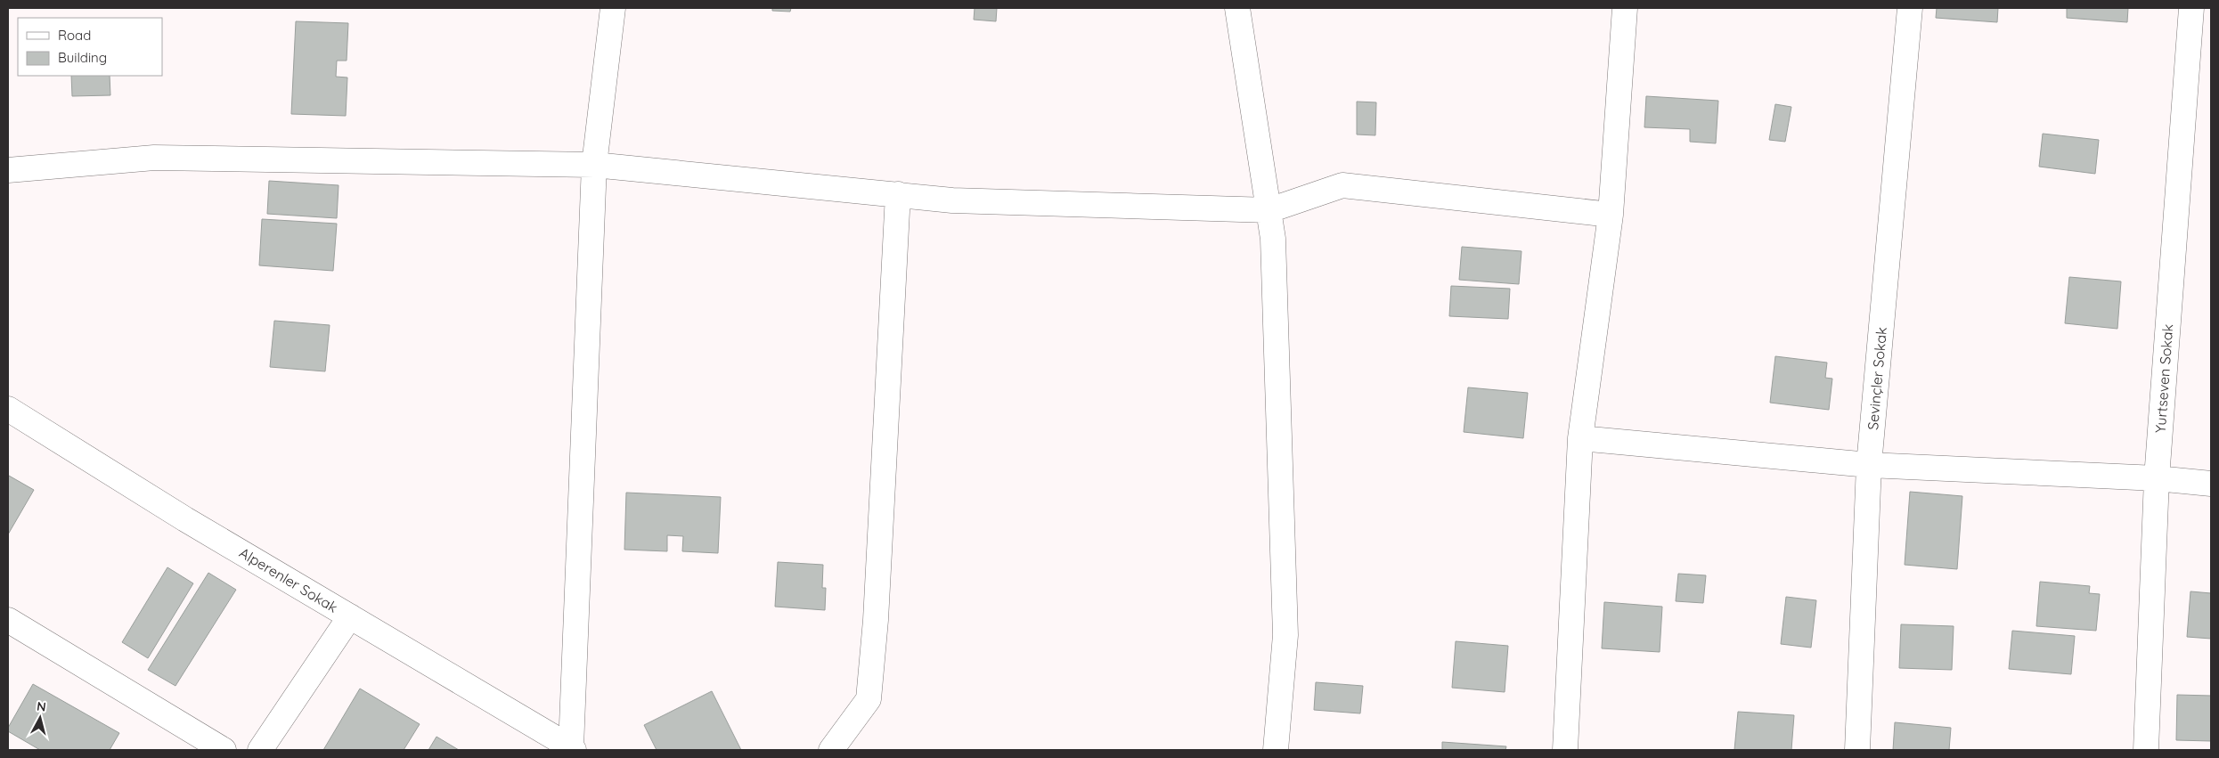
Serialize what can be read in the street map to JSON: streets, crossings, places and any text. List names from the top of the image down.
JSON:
{
  "streets": {
    "street": ["Sevinçler Sokak", "Yurtseven Sokak", "Alperenler Sokak"]
  },
  "legend": ["Road", "Building"],
  "north": "top"
}
